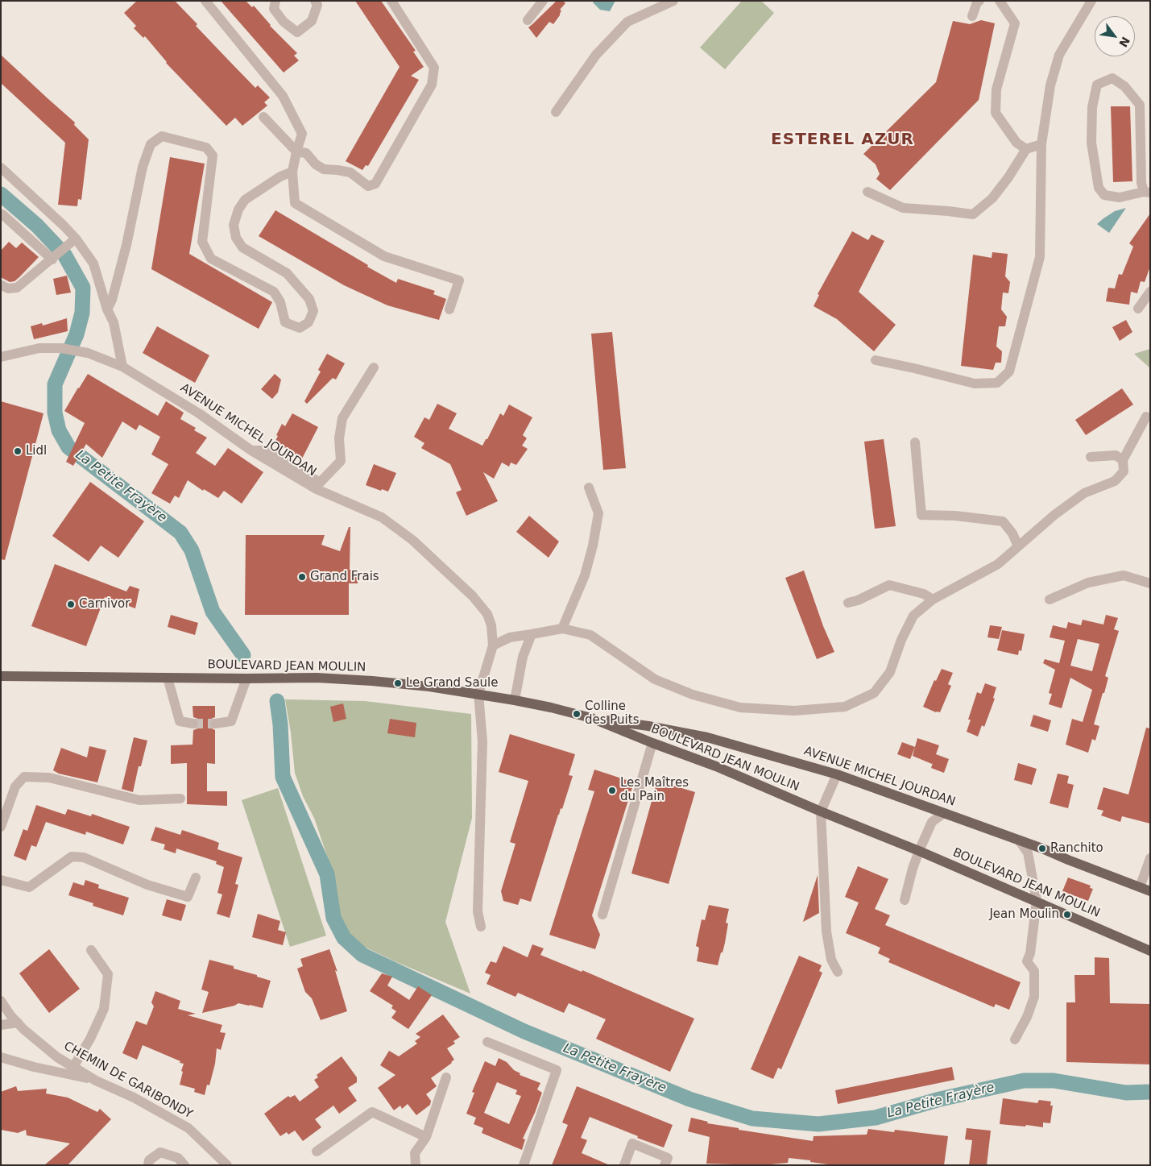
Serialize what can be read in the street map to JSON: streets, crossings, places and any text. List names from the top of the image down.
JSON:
{
  "streets": {
    "main road": ["AVENUE MICHEL JOURDAN", "BOULEVARD JEAN MOULIN"],
    "street": ["CHEMIN DE GARIBONDY"]
  },
  "crossings": [
    ["AVENUE MICHEL JOURDAN", "BOULEVARD JEAN MOULIN"]
  ],
  "districts": ["ESTEREL AZUR"],
  "water": ["La Petite Frayère"],
  "places": [
    "Lidl",
    "Grand Frais",
    "Carnivor",
    "Le Grand Saule",
    "Colline des Puits",
    "Les Maîtres du Pain",
    "Ranchito",
    "Jean Moulin"
  ],
  "north": "bottom right"
}
